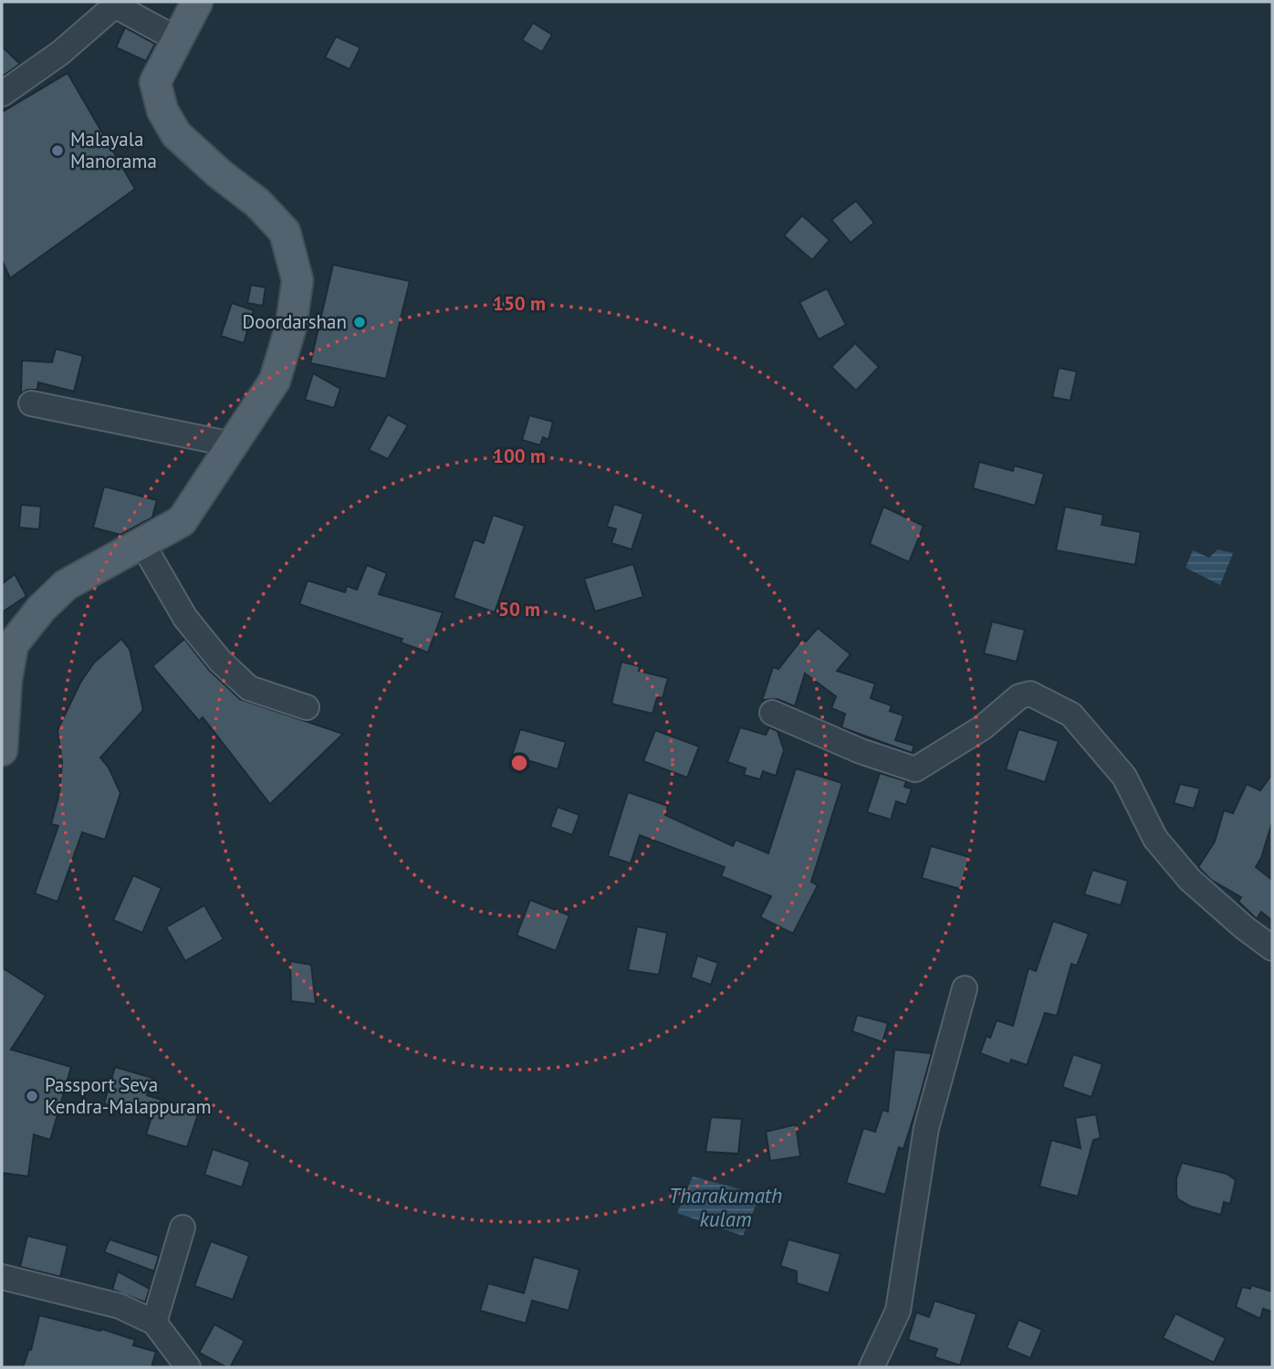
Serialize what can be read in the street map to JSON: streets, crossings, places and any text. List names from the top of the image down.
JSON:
{
  "water": ["Tharakumath kulam"],
  "places": ["Malayala Manorama", "Doordarshan", "Passport Seva Kendra-Malappuram"],
  "rings": ["150 m", "100 m", "50 m"]
}
